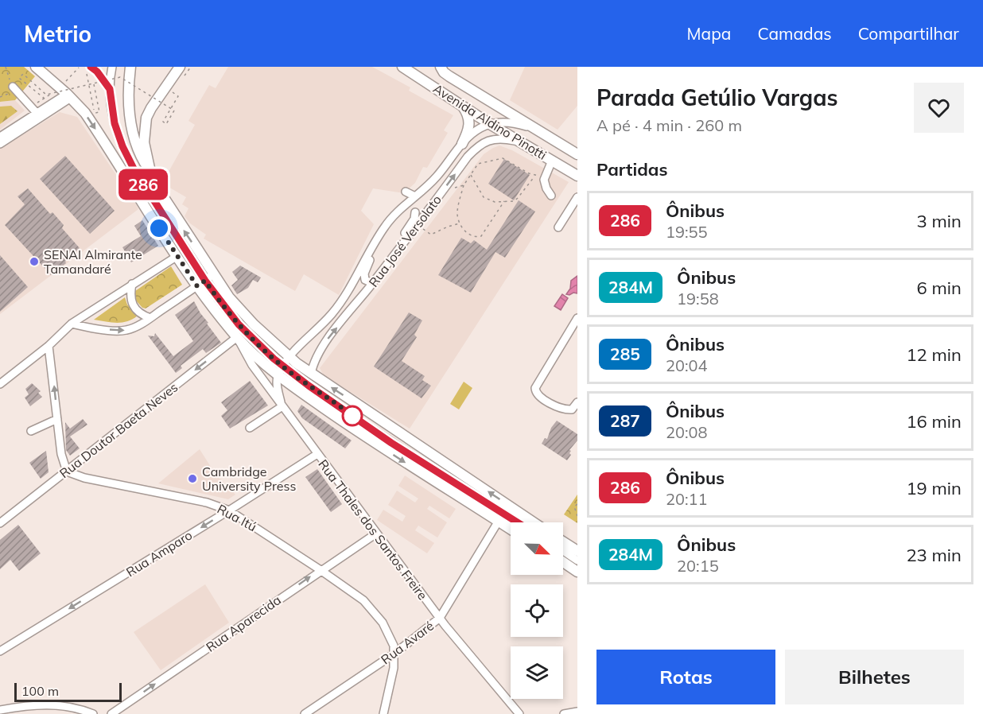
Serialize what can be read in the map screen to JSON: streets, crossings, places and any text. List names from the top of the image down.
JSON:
{
  "streets": {
    "main road": ["Avenida Aldino Pinotti"],
    "street": [
      "Rua José Versolato",
      "Rua Doutor Baeta Neves",
      "Rua Itú",
      "Rua Thales dos Santos Freire",
      "Rua Amparo",
      "Rua Aparecida",
      "Rua Avaré"
    ]
  },
  "crossings": [
    ["Avenida Aldino Pinotti", "Rua José Versolato"],
    ["Rua Doutor Baeta Neves", "Rua Itú"],
    ["Rua Doutor Baeta Neves", "Rua Thales dos Santos Freire"],
    ["Rua Itú", "Rua Amparo"],
    ["Rua Itú", "Rua Aparecida"],
    ["Rua Itú", "Rua Avaré"],
    ["Rua Thales dos Santos Freire", "Rua Amparo"],
    ["Rua Thales dos Santos Freire", "Rua Aparecida"],
    ["Rua Thales dos Santos Freire", "Rua Avaré"]
  ],
  "one_way": ["Rua Doutor Baeta Neves", "Rua Amparo", "Rua Aparecida"],
  "places": ["SENAI Almirante Tamandaré", "Cambridge University Press"],
  "lines": ["bus line 286"],
  "scale_bar": "100 m",
  "north": "bottom right",
  "page": {
    "header": "Metrio",
    "nav": ["Mapa", "Camadas", "Compartilhar"],
    "on_map": "286",
    "heading": [
      ["Parada Getúlio Vargas", "A pé · 4 min · 260 m"],
      "Partidas"
    ],
    "list": [
      {
        "mark": "286",
        "name": "Ônibus",
        "note": "19:55",
        "value": "3 min"
      },
      {
        "mark": "284M",
        "name": "Ônibus",
        "note": "19:58",
        "value": "6 min"
      },
      {
        "mark": "285",
        "name": "Ônibus",
        "note": "20:04",
        "value": "12 min"
      },
      {
        "mark": "287",
        "name": "Ônibus",
        "note": "20:08",
        "value": "16 min"
      },
      {
        "mark": "286",
        "name": "Ônibus",
        "note": "20:11",
        "value": "19 min"
      },
      {
        "mark": "284M",
        "name": "Ônibus",
        "note": "20:15",
        "value": "23 min"
      }
    ],
    "buttons": ["Rotas", "Bilhetes"],
    "scale": "100 m"
  }
}
